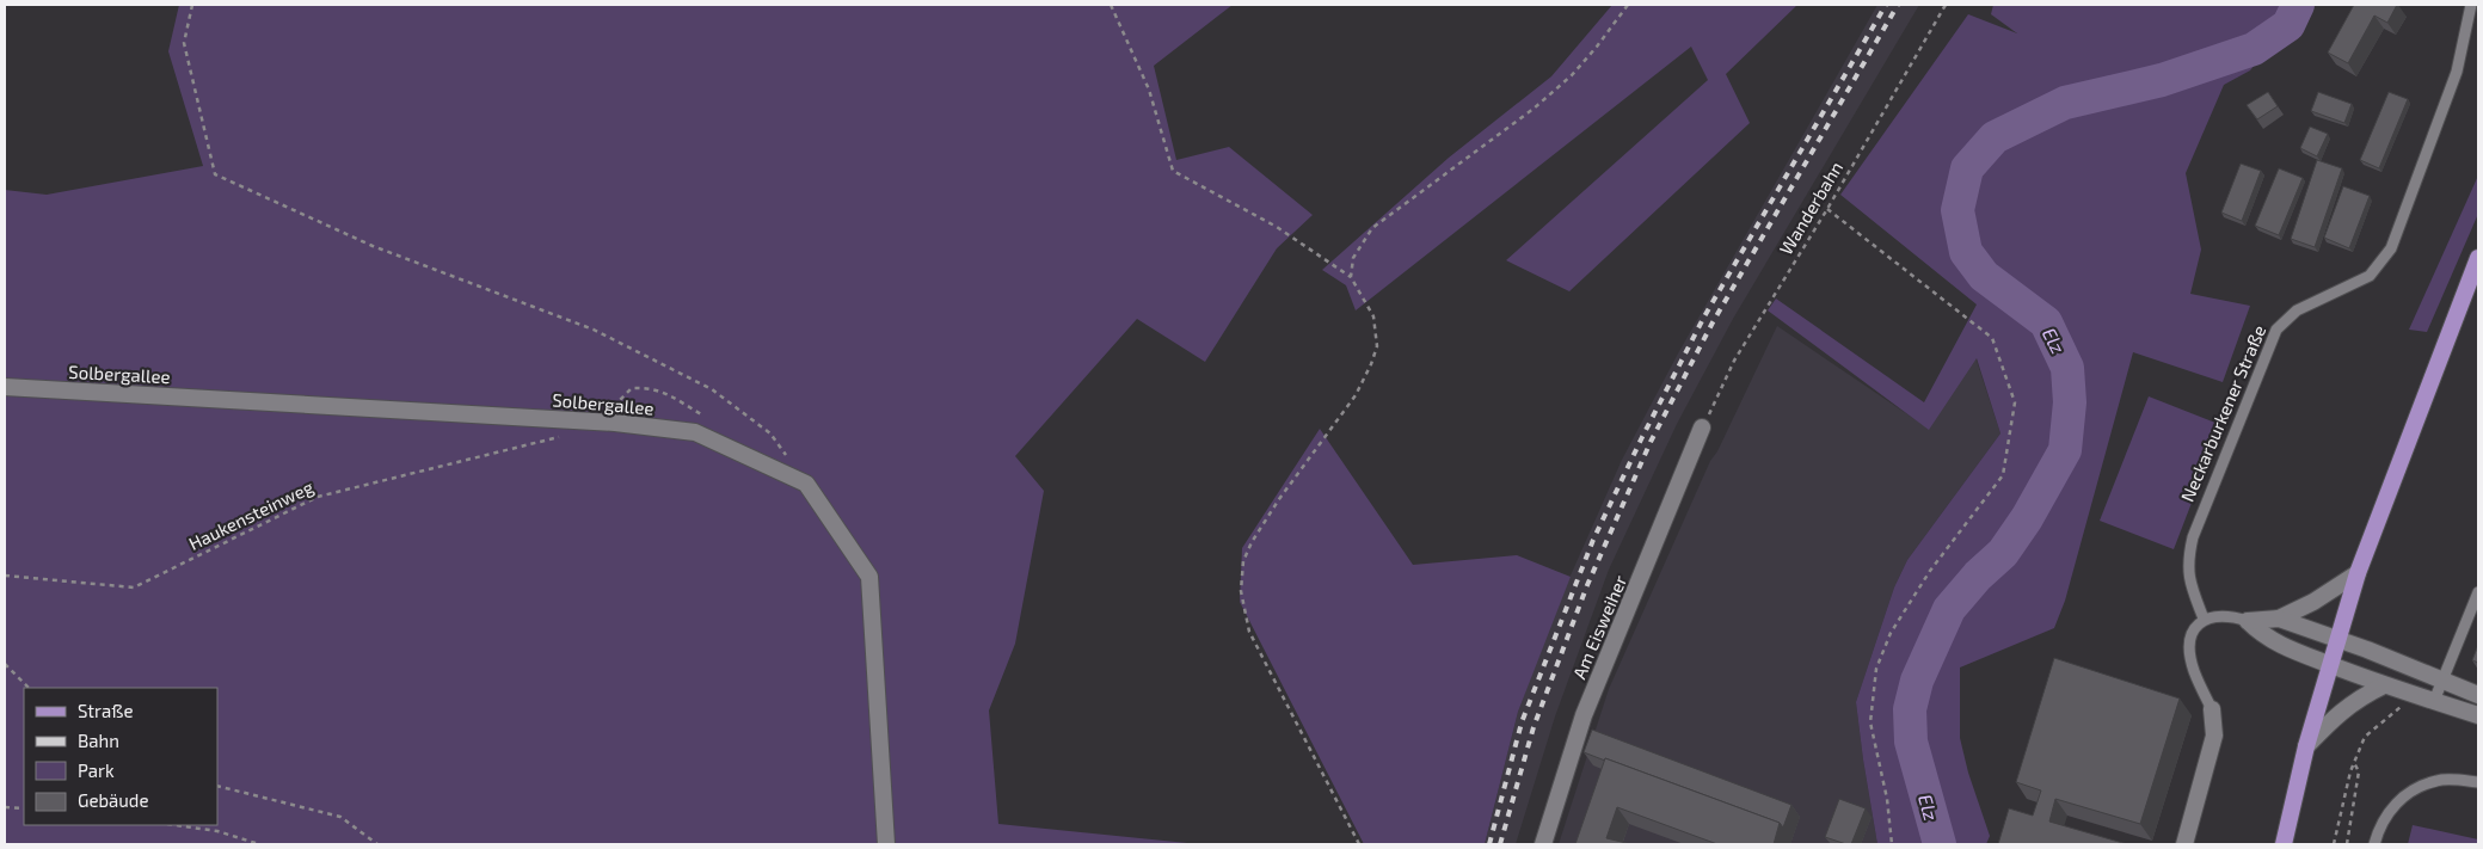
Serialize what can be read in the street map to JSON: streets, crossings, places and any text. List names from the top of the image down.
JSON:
{
  "streets": {
    "street": ["Solbergallee", "Am Eisweiher"],
    "lane": ["Neckarburkener Straße"],
    "path": ["Wanderbahn", "Haukensteinweg"]
  },
  "crossings": [
    ["Wanderbahn", "Am Eisweiher"]
  ],
  "water": ["Elz"],
  "legend": [
    "Straße",
    "Bahn",
    "Park",
    "Gebäude"
  ]
}
